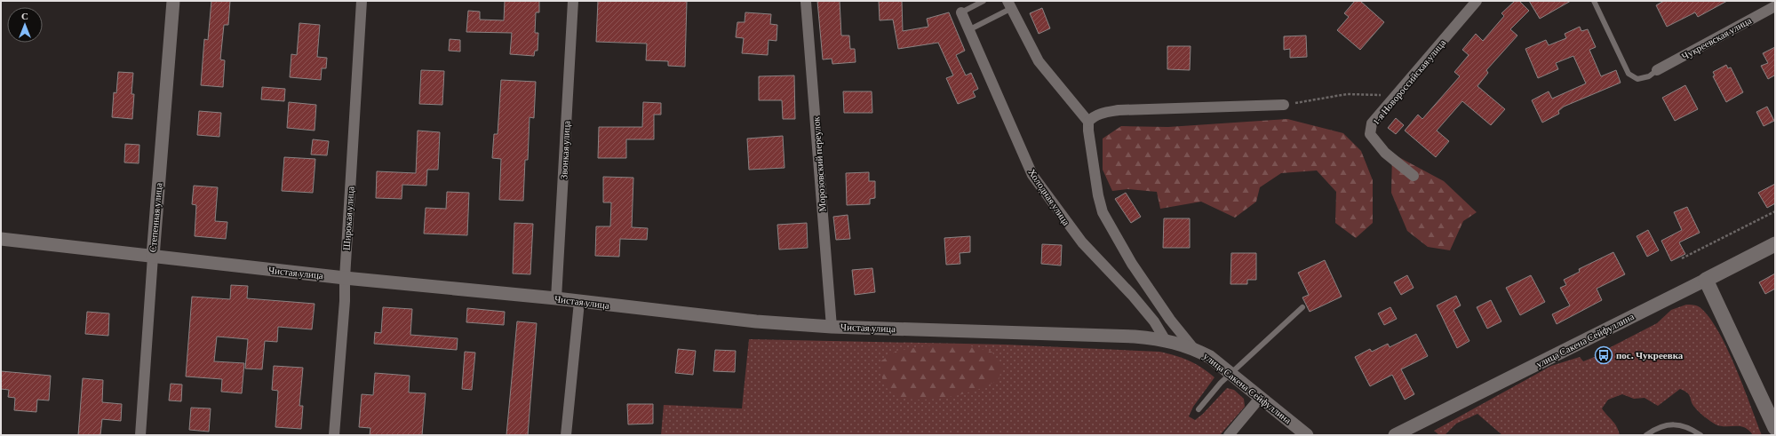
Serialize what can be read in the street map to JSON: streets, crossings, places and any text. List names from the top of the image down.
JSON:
{
  "streets": {
    "main road": ["улица Сакена Сейфуллина"],
    "street": [
      "Чукреевская улица",
      "1-я Новороссийская улица",
      "Звонкая улица",
      "Морозовский переулок",
      "Холодная улица",
      "Степенная улица",
      "Широкая улица",
      "Чистая улица"
    ]
  },
  "crossings": [
    ["Звонкая улица", "Чистая улица"],
    ["Морозовский переулок", "Чистая улица"],
    ["Холодная улица", "Чистая улица"],
    ["Холодная улица", "улица Сакена Сейфуллина"],
    ["Степенная улица", "Чистая улица"],
    ["Широкая улица", "Чистая улица"],
    ["Чистая улица", "улица Сакена Сейфуллина"]
  ],
  "places": {
    "bus stop": ["пос. Чукреевка"]
  },
  "north": "top"
}
